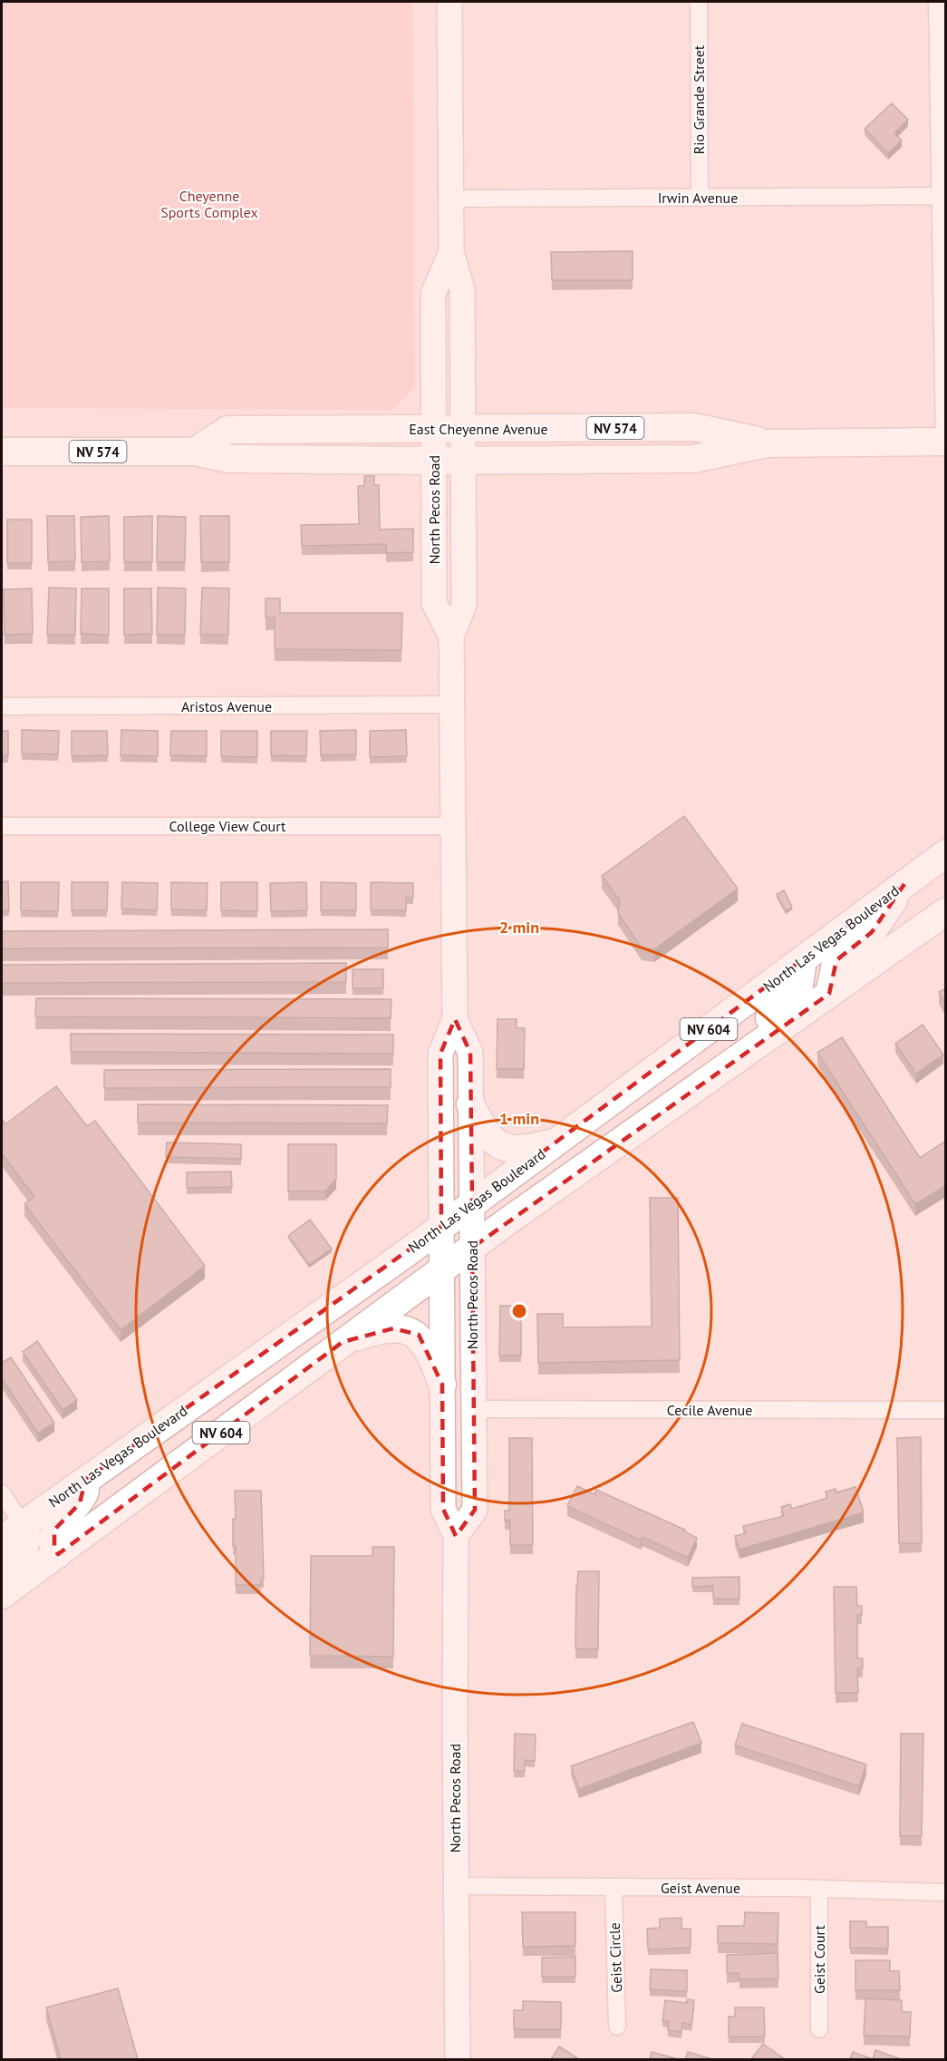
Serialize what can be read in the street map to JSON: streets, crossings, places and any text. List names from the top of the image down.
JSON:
{
  "streets": {
    "main road": [
      "NV 574",
      "East Cheyenne Avenue",
      "North Pecos Road",
      "North Las Vegas Boulevard",
      "NV 604"
    ],
    "street": [
      "Rio Grande Street",
      "Irwin Avenue",
      "Aristos Avenue",
      "College View Court",
      "Cecile Avenue",
      "Geist Avenue",
      "Geist Circle",
      "Geist Court"
    ]
  },
  "crossings": [
    ["Rio Grande Street", "Irwin Avenue"],
    ["Irwin Avenue", "North Pecos Road"],
    ["East Cheyenne Avenue", "North Pecos Road"],
    ["North Pecos Road", "Aristos Avenue"],
    ["North Pecos Road", "College View Court"],
    ["North Pecos Road", "North Las Vegas Boulevard"],
    ["North Pecos Road", "NV 604"],
    ["North Pecos Road", "Cecile Avenue"],
    ["North Pecos Road", "Geist Avenue"],
    ["Geist Avenue", "Geist Circle"],
    ["Geist Avenue", "Geist Court"]
  ],
  "parks": ["Cheyenne Sports Complex"],
  "rings": ["2 min", "1 min"]
}
